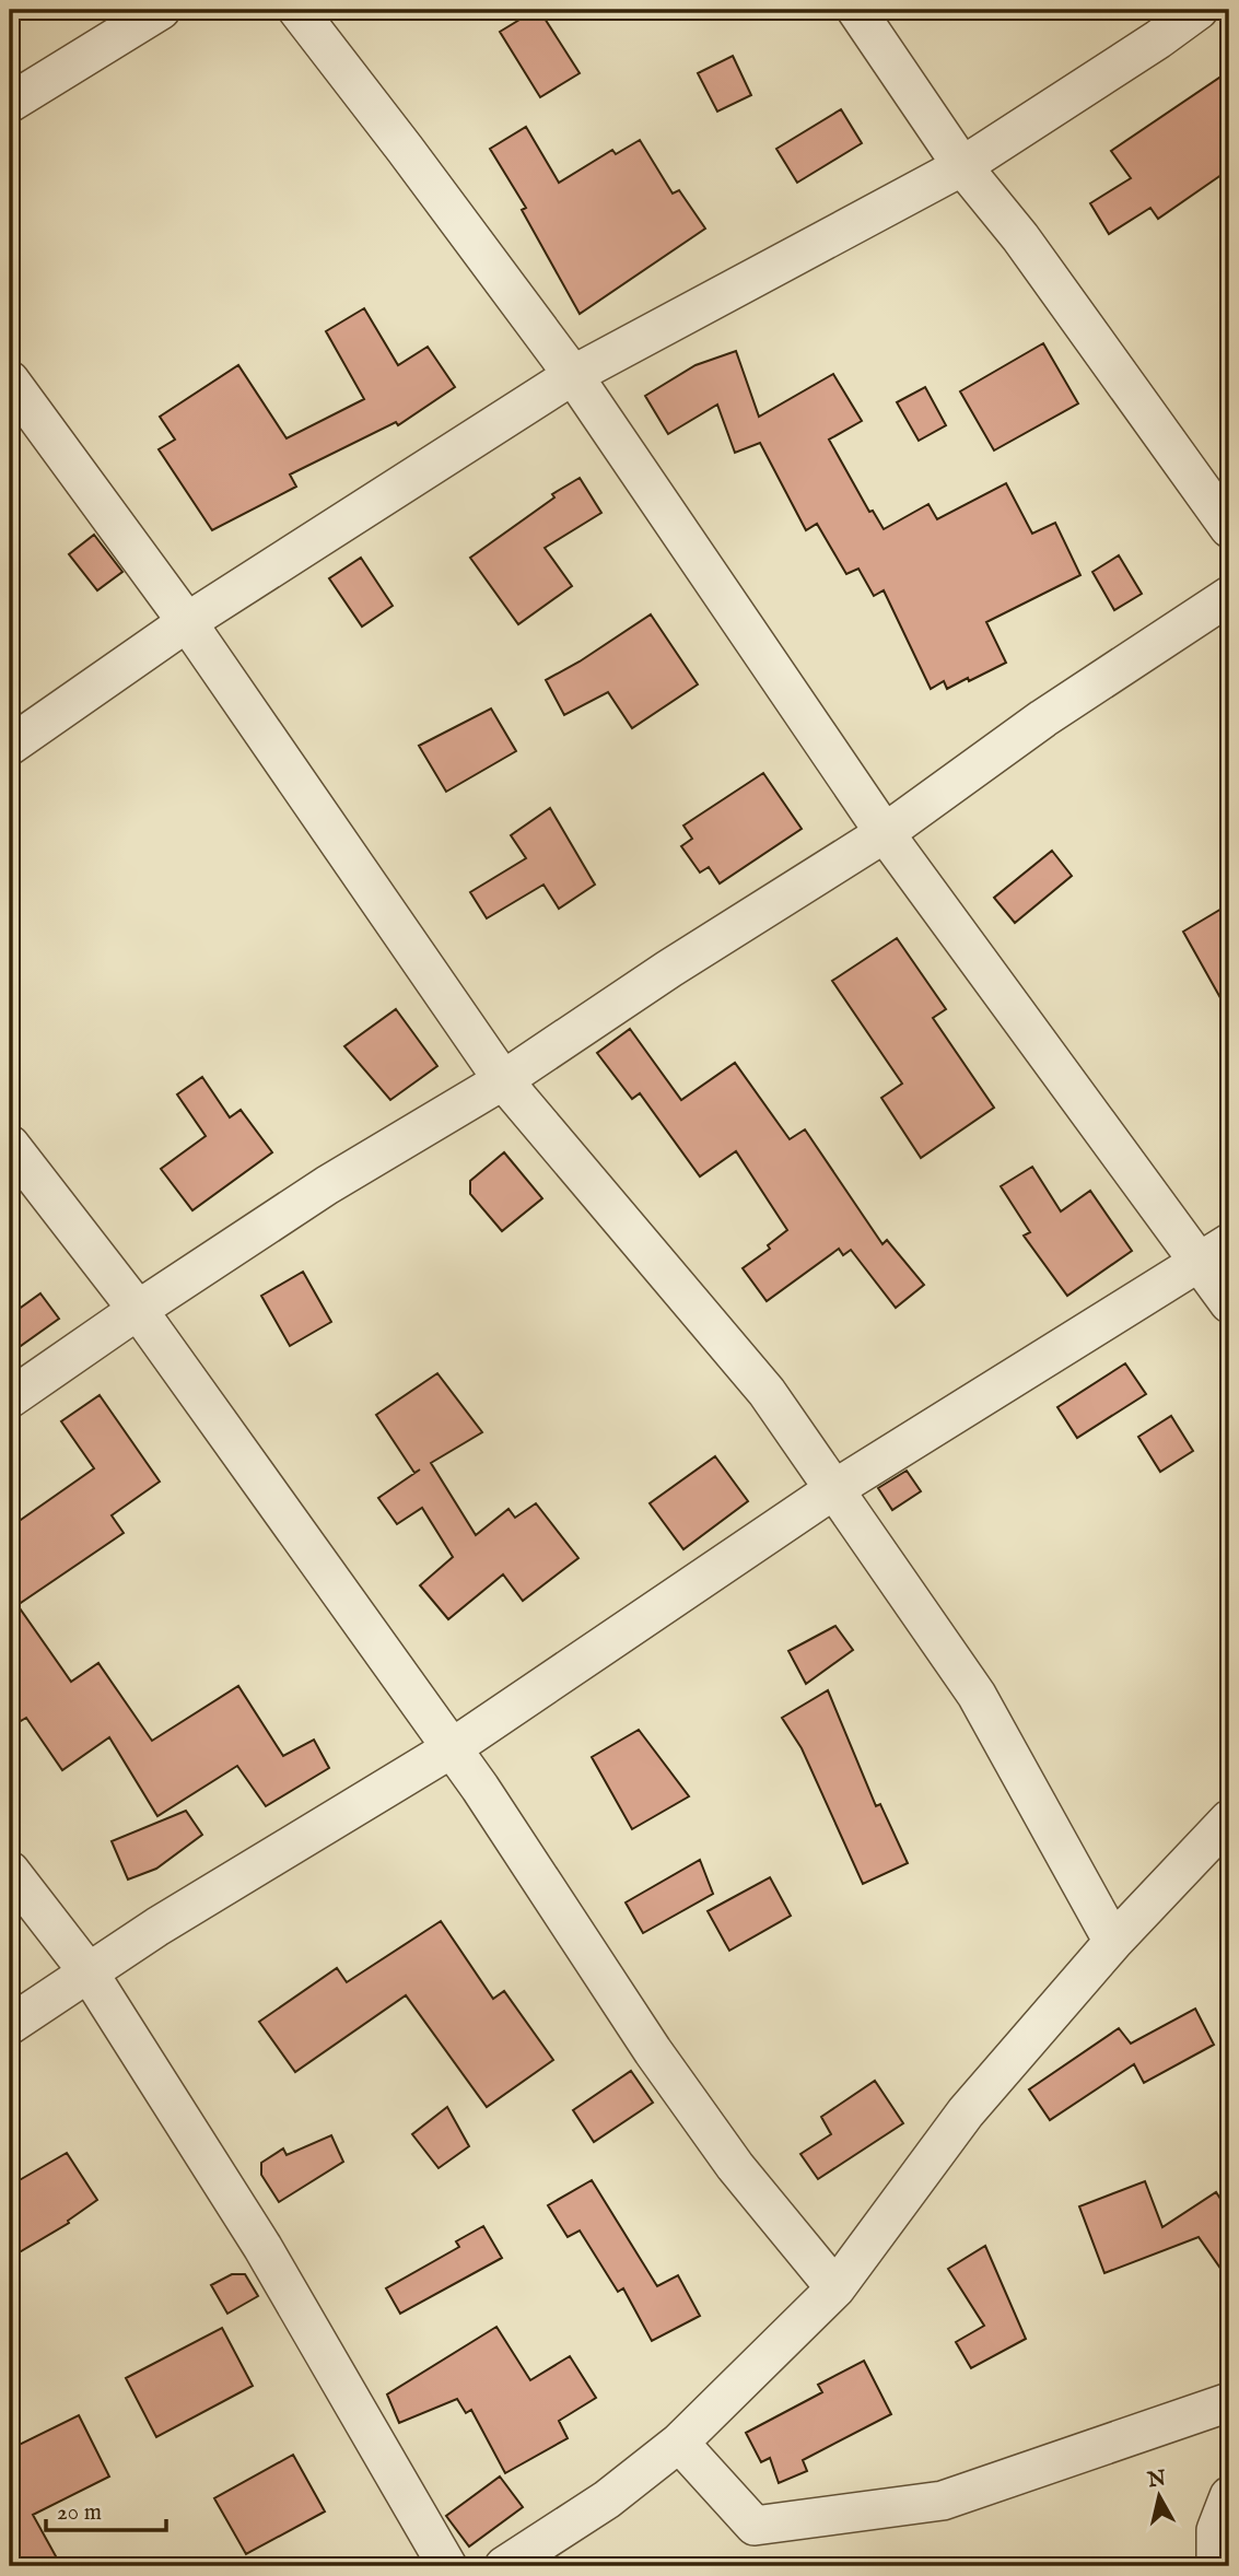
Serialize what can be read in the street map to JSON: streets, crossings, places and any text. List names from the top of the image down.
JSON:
{
  "scale_bar": "20 m",
  "north": "top"
}
